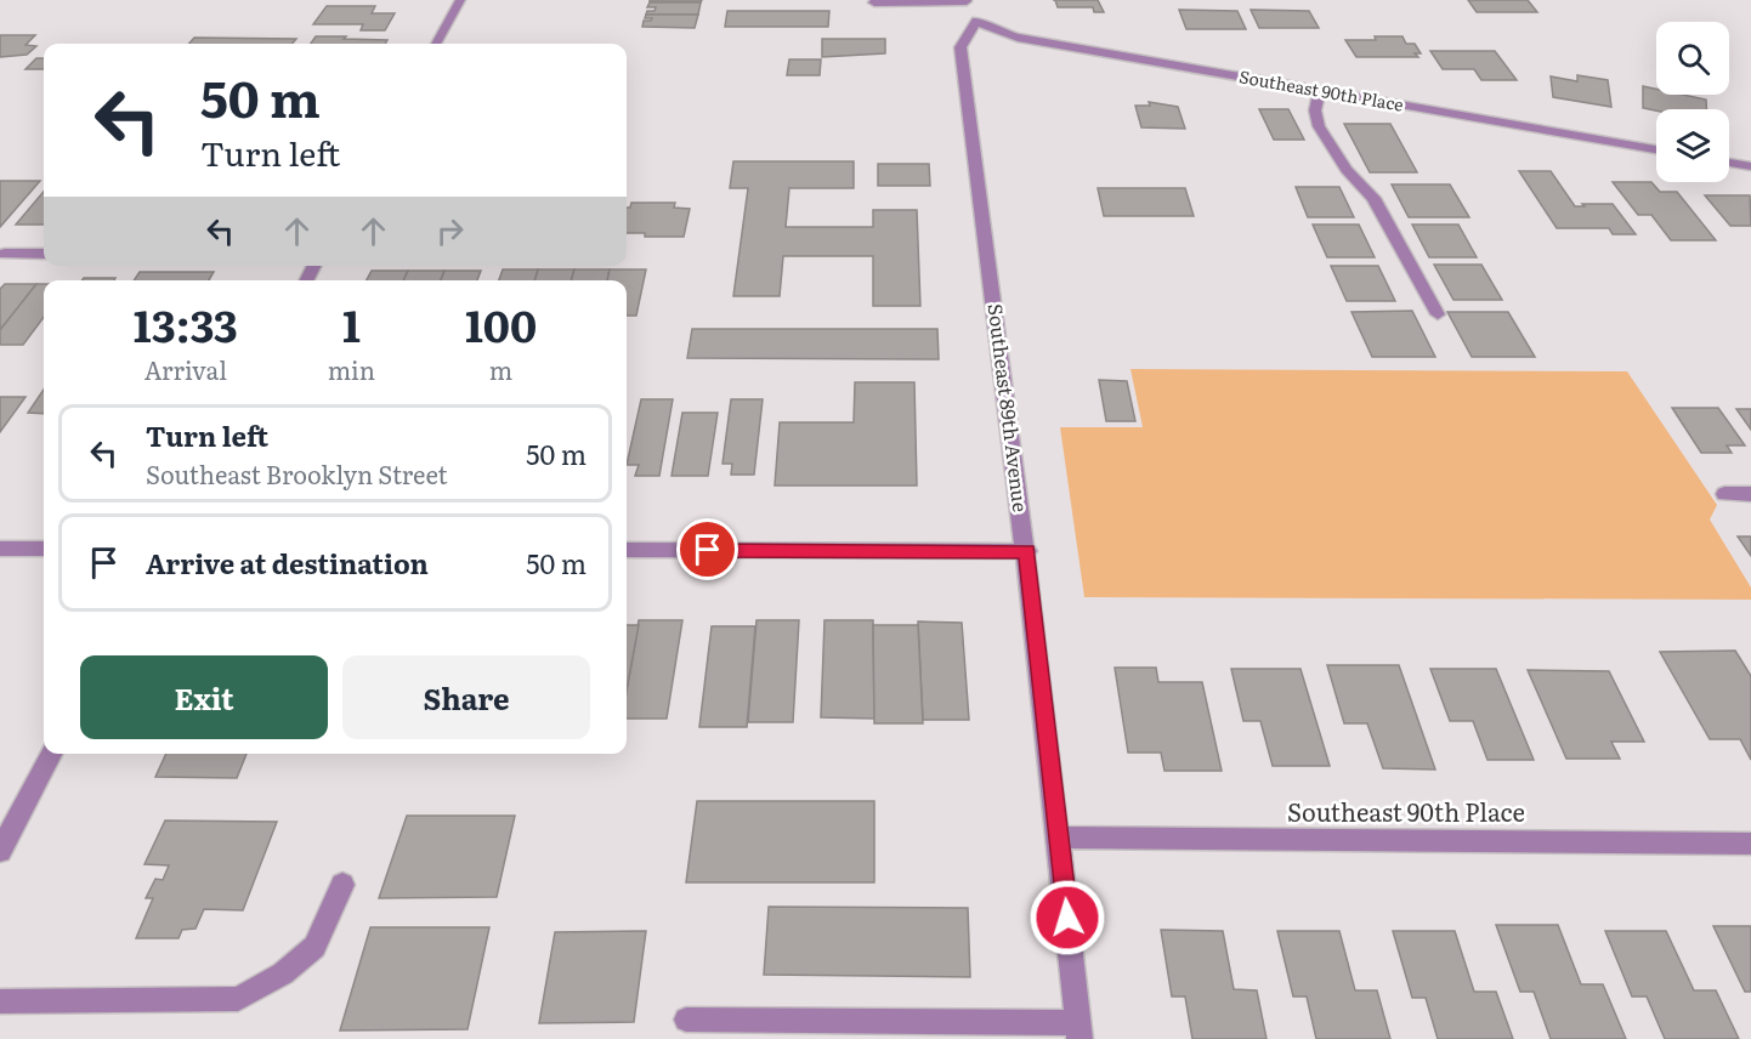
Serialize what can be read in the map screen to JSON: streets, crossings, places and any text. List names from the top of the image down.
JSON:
{
  "streets": {
    "street": ["Southeast 90th Place", "Southeast 89th Avenue"]
  },
  "crossings": [
    ["Southeast 90th Place", "Southeast 89th Avenue"]
  ],
  "page": {
    "turn": ["50 m", "Turn left"],
    "eta": [
      "13:33",
      "Arrival",
      "1",
      "min",
      "100",
      "m"
    ],
    "list": [
      {
        "name": "Turn left",
        "note": "Southeast Brooklyn Street",
        "value": "50 m"
      },
      {
        "name": "Arrive at destination",
        "value": "50 m"
      }
    ],
    "buttons": ["Exit", "Share"]
  }
}
